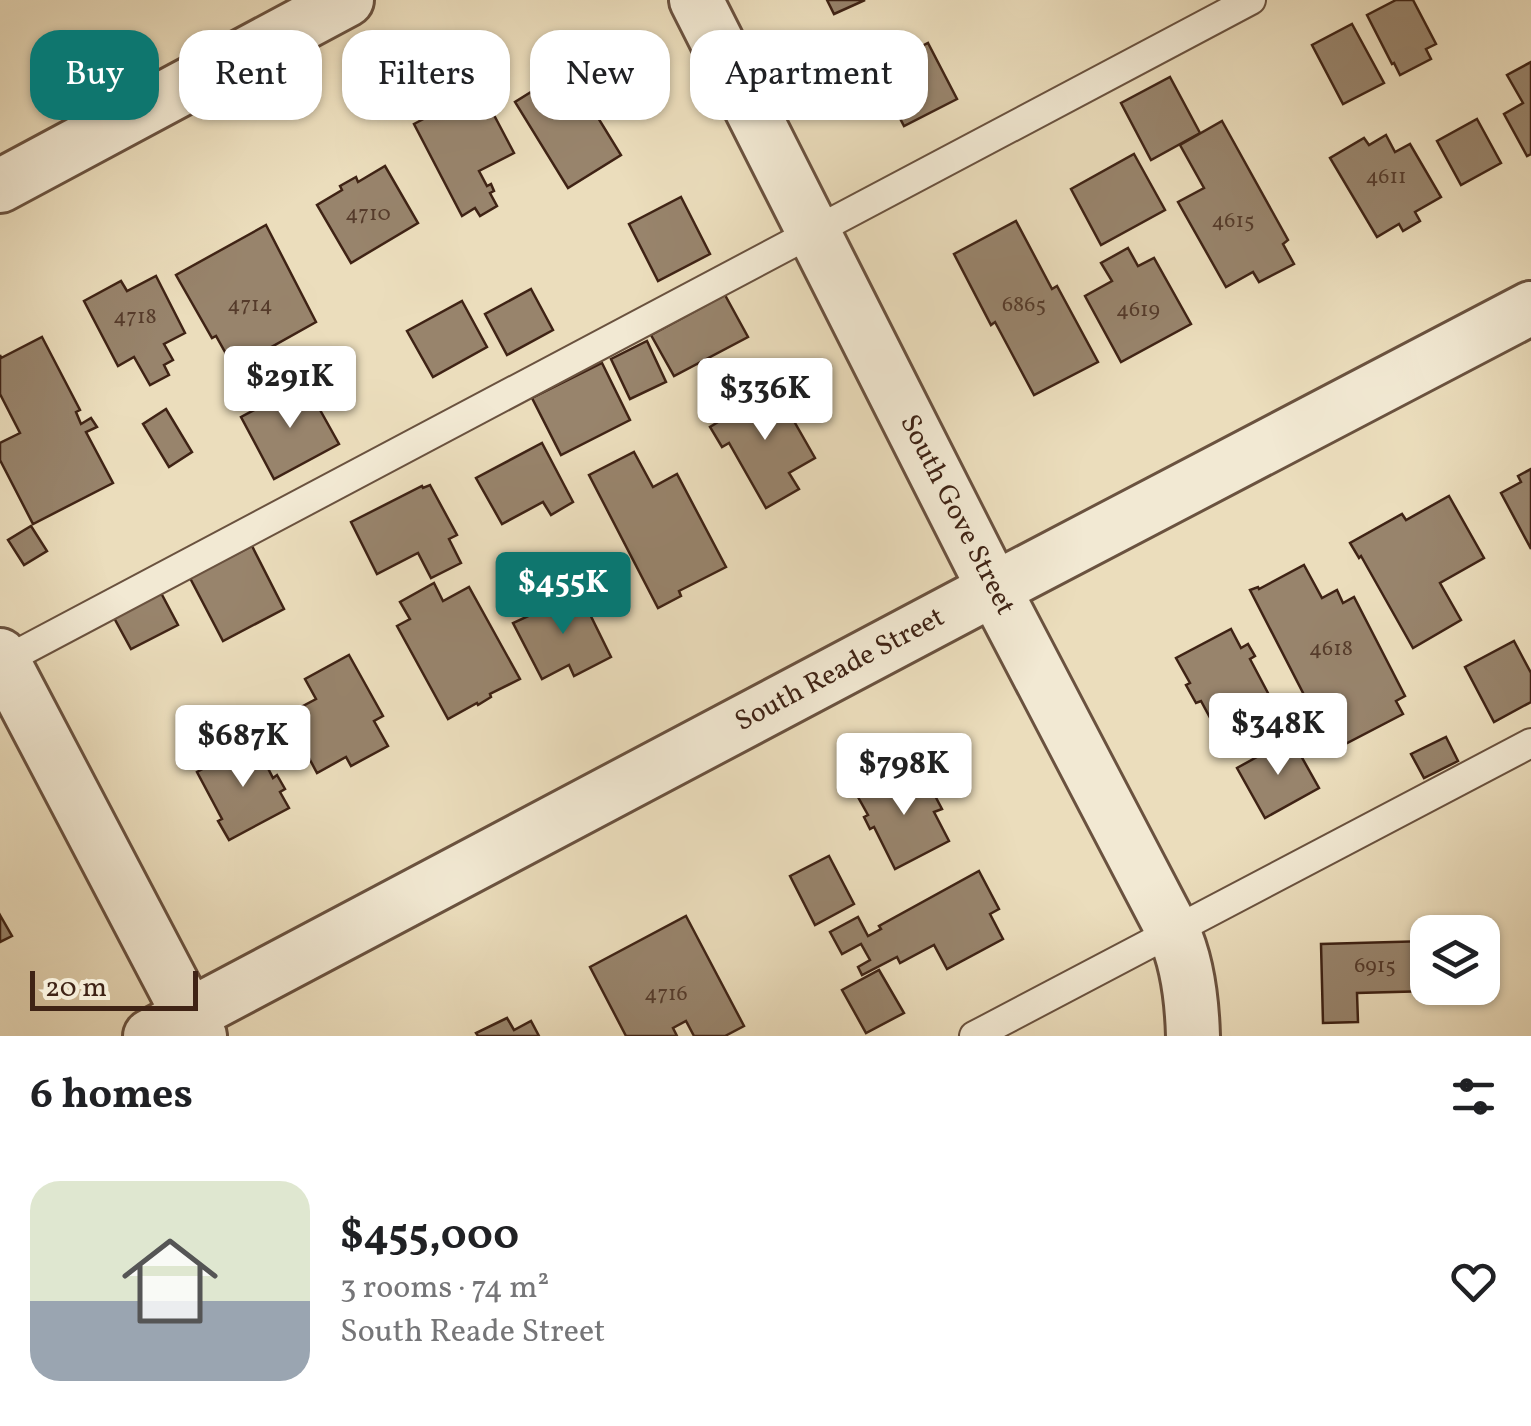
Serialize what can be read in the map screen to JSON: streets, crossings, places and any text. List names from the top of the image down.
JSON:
{
  "streets": {
    "street": ["South Gove Street", "South Reade Street"]
  },
  "crossings": [
    ["South Gove Street", "South Reade Street"]
  ],
  "house_numbers": [
    "4611",
    "4710",
    "4615",
    "4714",
    "6865",
    "4619",
    "4718",
    "4618",
    "6915",
    "4716"
  ],
  "scale_bar": "20 m",
  "page": {
    "chip": [
      "Buy",
      "Rent",
      "Filters",
      "New",
      "Apartment"
    ],
    "price": [
      "$291K",
      "$336K",
      "$455K",
      "$348K",
      "$687K",
      "$798K"
    ],
    "scale": "20 m",
    "heading": "6 homes",
    "list": [
      {
        "name": "$455,000",
        "note": "3 rooms · 74 m² · South Reade Street"
      }
    ]
  }
}
